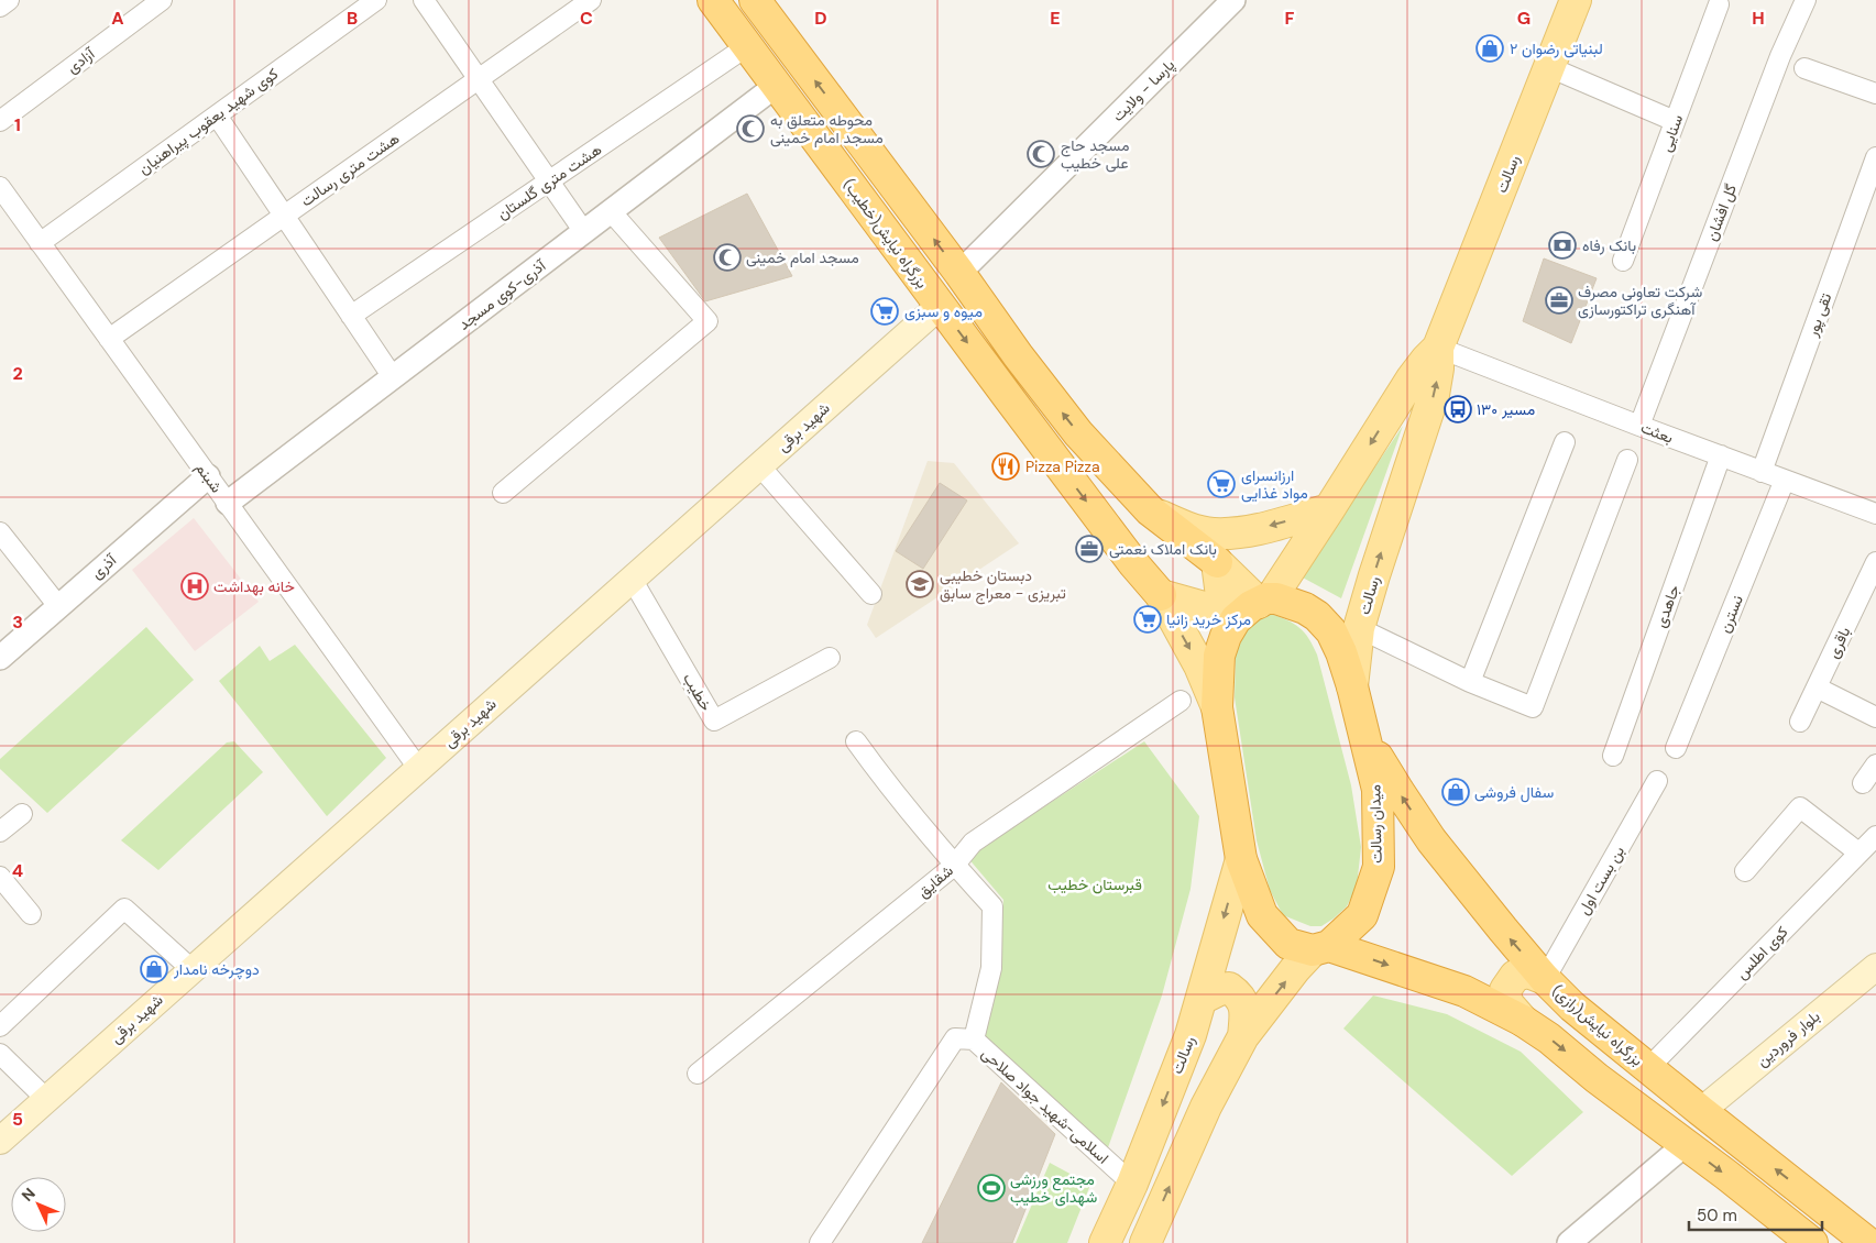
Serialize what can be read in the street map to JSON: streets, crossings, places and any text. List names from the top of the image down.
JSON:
{
  "streets": {
    "highway": ["بزرگراه نیایش(خطیب)", "میدان رسالت", "بزرگراه نیایش(رازی)"],
    "main road": ["رسالت", "شهید برقی", "بلوار فروردین"],
    "street": [
      "آزادی",
      "پارسا - ولایت",
      "کوی شهید یعقوب پیراهنیان",
      "سنایی",
      "هشت متری رسالت",
      "هشت متری گلستان",
      "گل افشان",
      "آذری-کوی مسجد",
      "تقی پور",
      "بعثت",
      "شبنم",
      "آذری",
      "جاهدی",
      "نسترن",
      "باقری",
      "خطیب",
      "بن بست اول",
      "شقایق",
      "کوی اطلس",
      "اسلامی-شهید جواد صلاحی"
    ]
  },
  "crossings": [
    ["کوی شهید یعقوب پیراهنیان", "شبنم"],
    ["هشت متری رسالت", "شبنم"],
    ["رسالت", "بعثت"],
    ["رسالت", "میدان رسالت"],
    ["رسالت", "اسلامی-شهید جواد صلاحی"],
    ["هشت متری گلستان", "بزرگراه نیایش(خطیب)"],
    ["گل افشان", "بعثت"],
    ["بزرگراه نیایش(خطیب)", "آذری-کوی مسجد"],
    ["بزرگراه نیایش(خطیب)", "شهید برقی"],
    ["آذری-کوی مسجد", "شبنم"],
    ["تقی پور", "بعثت"],
    ["شهید برقی", "شبنم"],
    ["شهید برقی", "خطیب"],
    ["بعثت", "جاهدی"],
    ["بعثت", "نسترن"],
    ["شبنم", "آذری"],
    ["میدان رسالت", "بزرگراه نیایش(رازی)"],
    ["بن بست اول", "بزرگراه نیایش(رازی)"],
    ["شقایق", "اسلامی-شهید جواد صلاحی"],
    ["کوی اطلس", "بزرگراه نیایش(رازی)"],
    ["بزرگراه نیایش(رازی)", "بلوار فروردین"]
  ],
  "parks": ["قبرستان خطیب"],
  "places": {
    "shop": ["لبنیاتی رضوان ۲", "سفال فروشی", "دوچرخه نامدار"],
    "mosque": ["محوطه متعلق به مسجد امام خمینی", "مسجد حاج علی خطیب", "مسجد امام خمینی"],
    "bank": ["بانک رفاه"],
    "office": ["شرکت تعاونی مصرف آهنگری تراکتورسازی", "بانک املاک نعمتی"],
    "supermarket": ["میوه و سبزی", "ارزانسرای مواد غذایی", "مرکز خرید زانیا"],
    "bus stop": ["مسیر ۱۳۰"],
    "restaurant": ["Pizza Pizza"],
    "school or university": ["دبستان خطیبی تبریزی - معراج سابق"],
    "hospital": ["خانه بهداشت"],
    "sports": ["مجتمع ورزشی شهدای خطیب"]
  },
  "scale_bar": "50 m",
  "north": "top left",
  "grid": {
    "columns": [
      "A",
      "B",
      "C",
      "D",
      "E",
      "F",
      "G",
      "H"
    ],
    "rows": [
      "1",
      "2",
      "3",
      "4",
      "5"
    ]
  }
}
